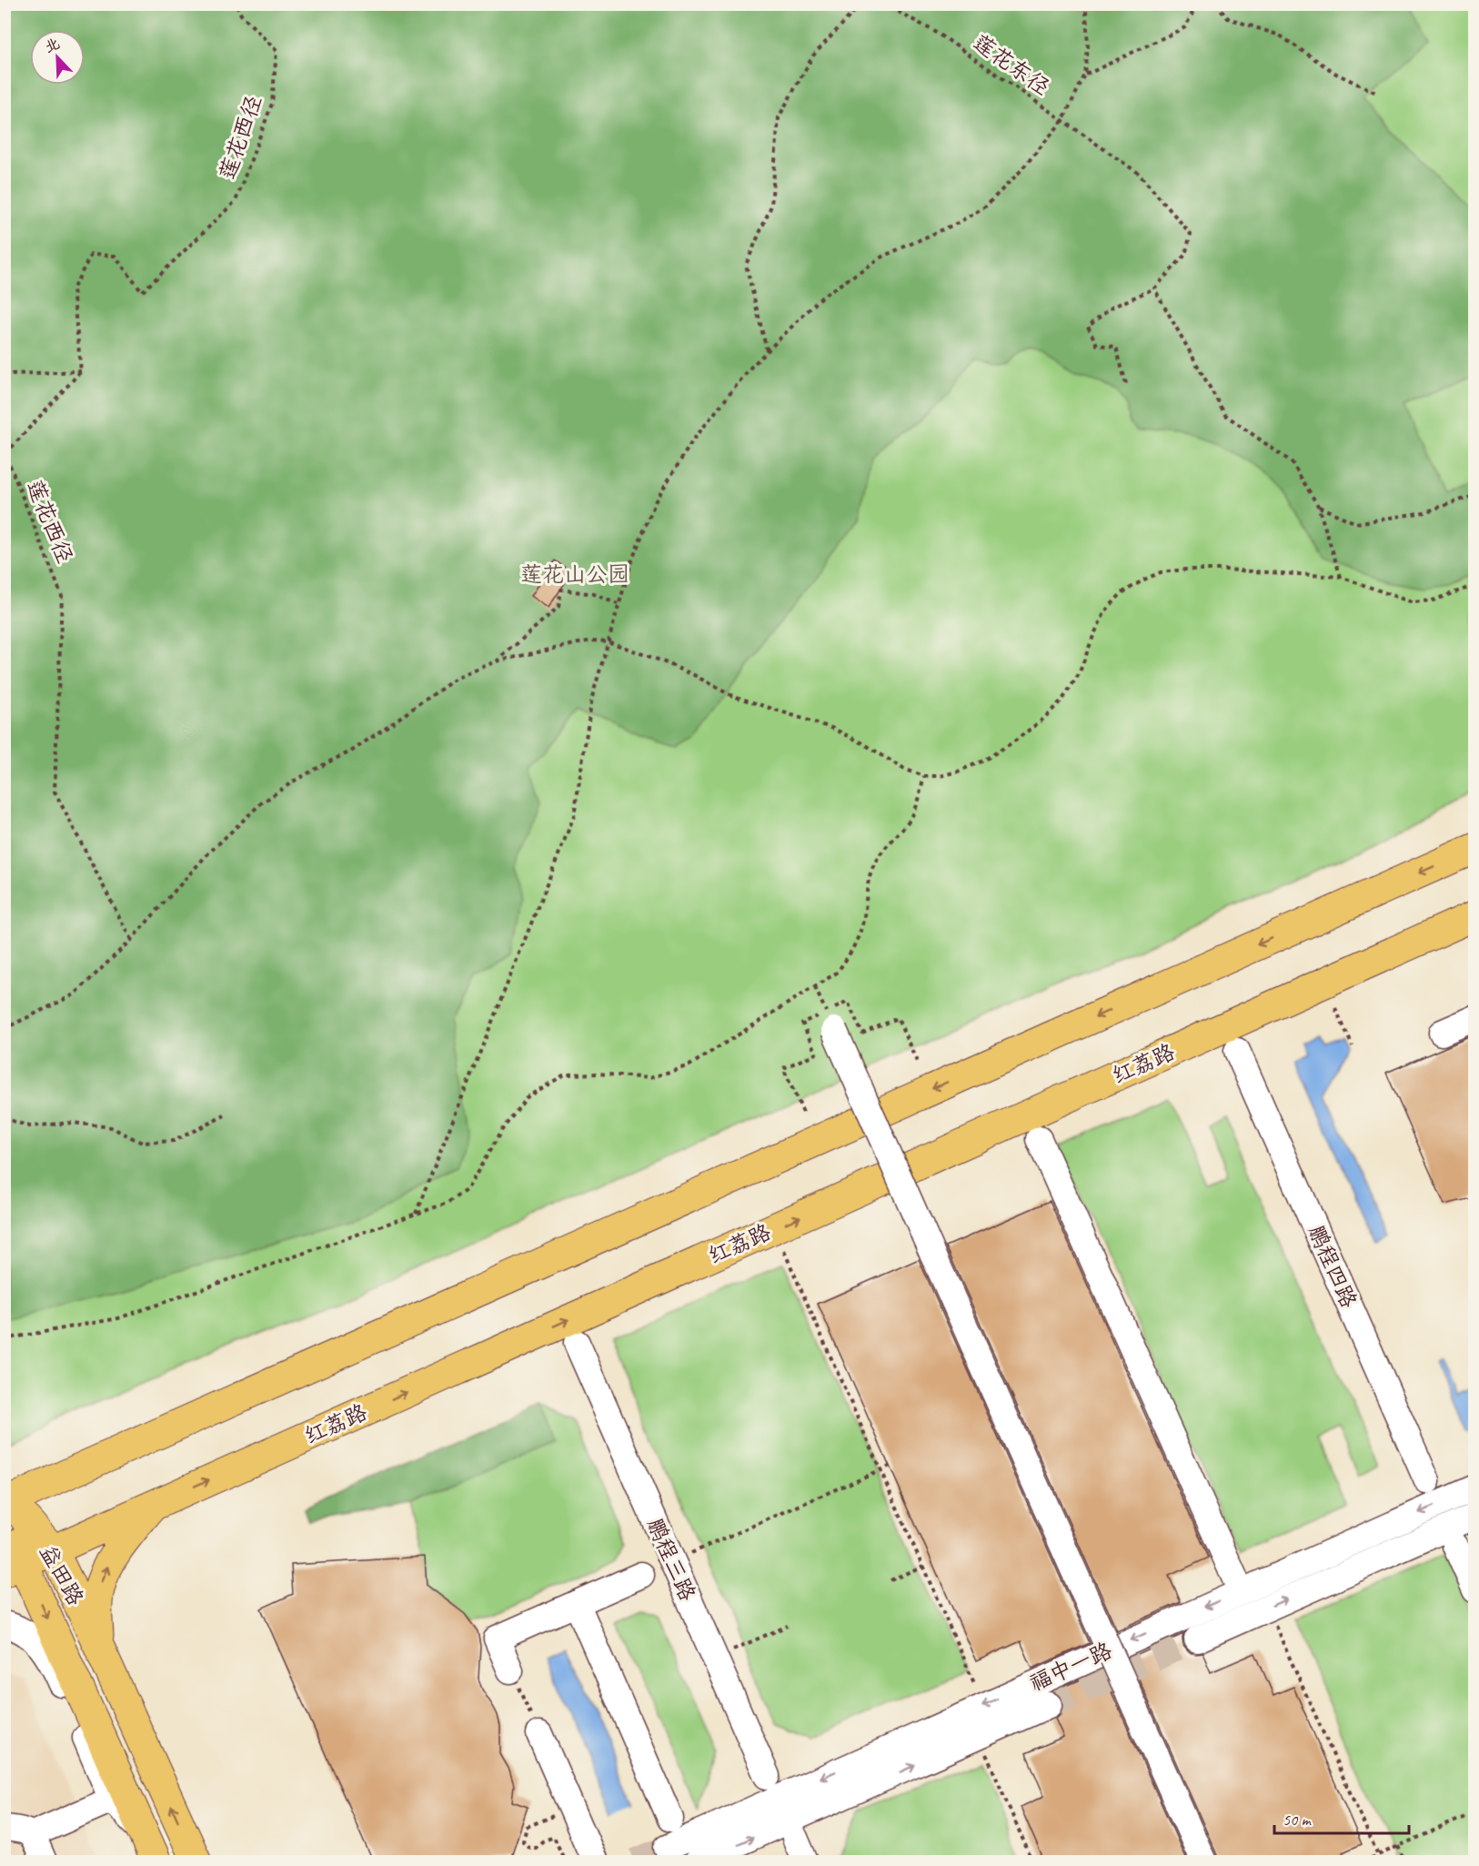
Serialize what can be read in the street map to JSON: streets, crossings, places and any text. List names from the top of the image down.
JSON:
{
  "streets": {
    "main road": ["红荔路", "益田路"],
    "street": ["鹏程四路", "鹏程三路", "福中一路"],
    "path": ["莲花东径", "莲花西径"]
  },
  "crossings": [
    ["红荔路", "益田路"]
  ],
  "parks": ["莲花山公园"],
  "scale_bar": "50 m",
  "north": "top left"
}
